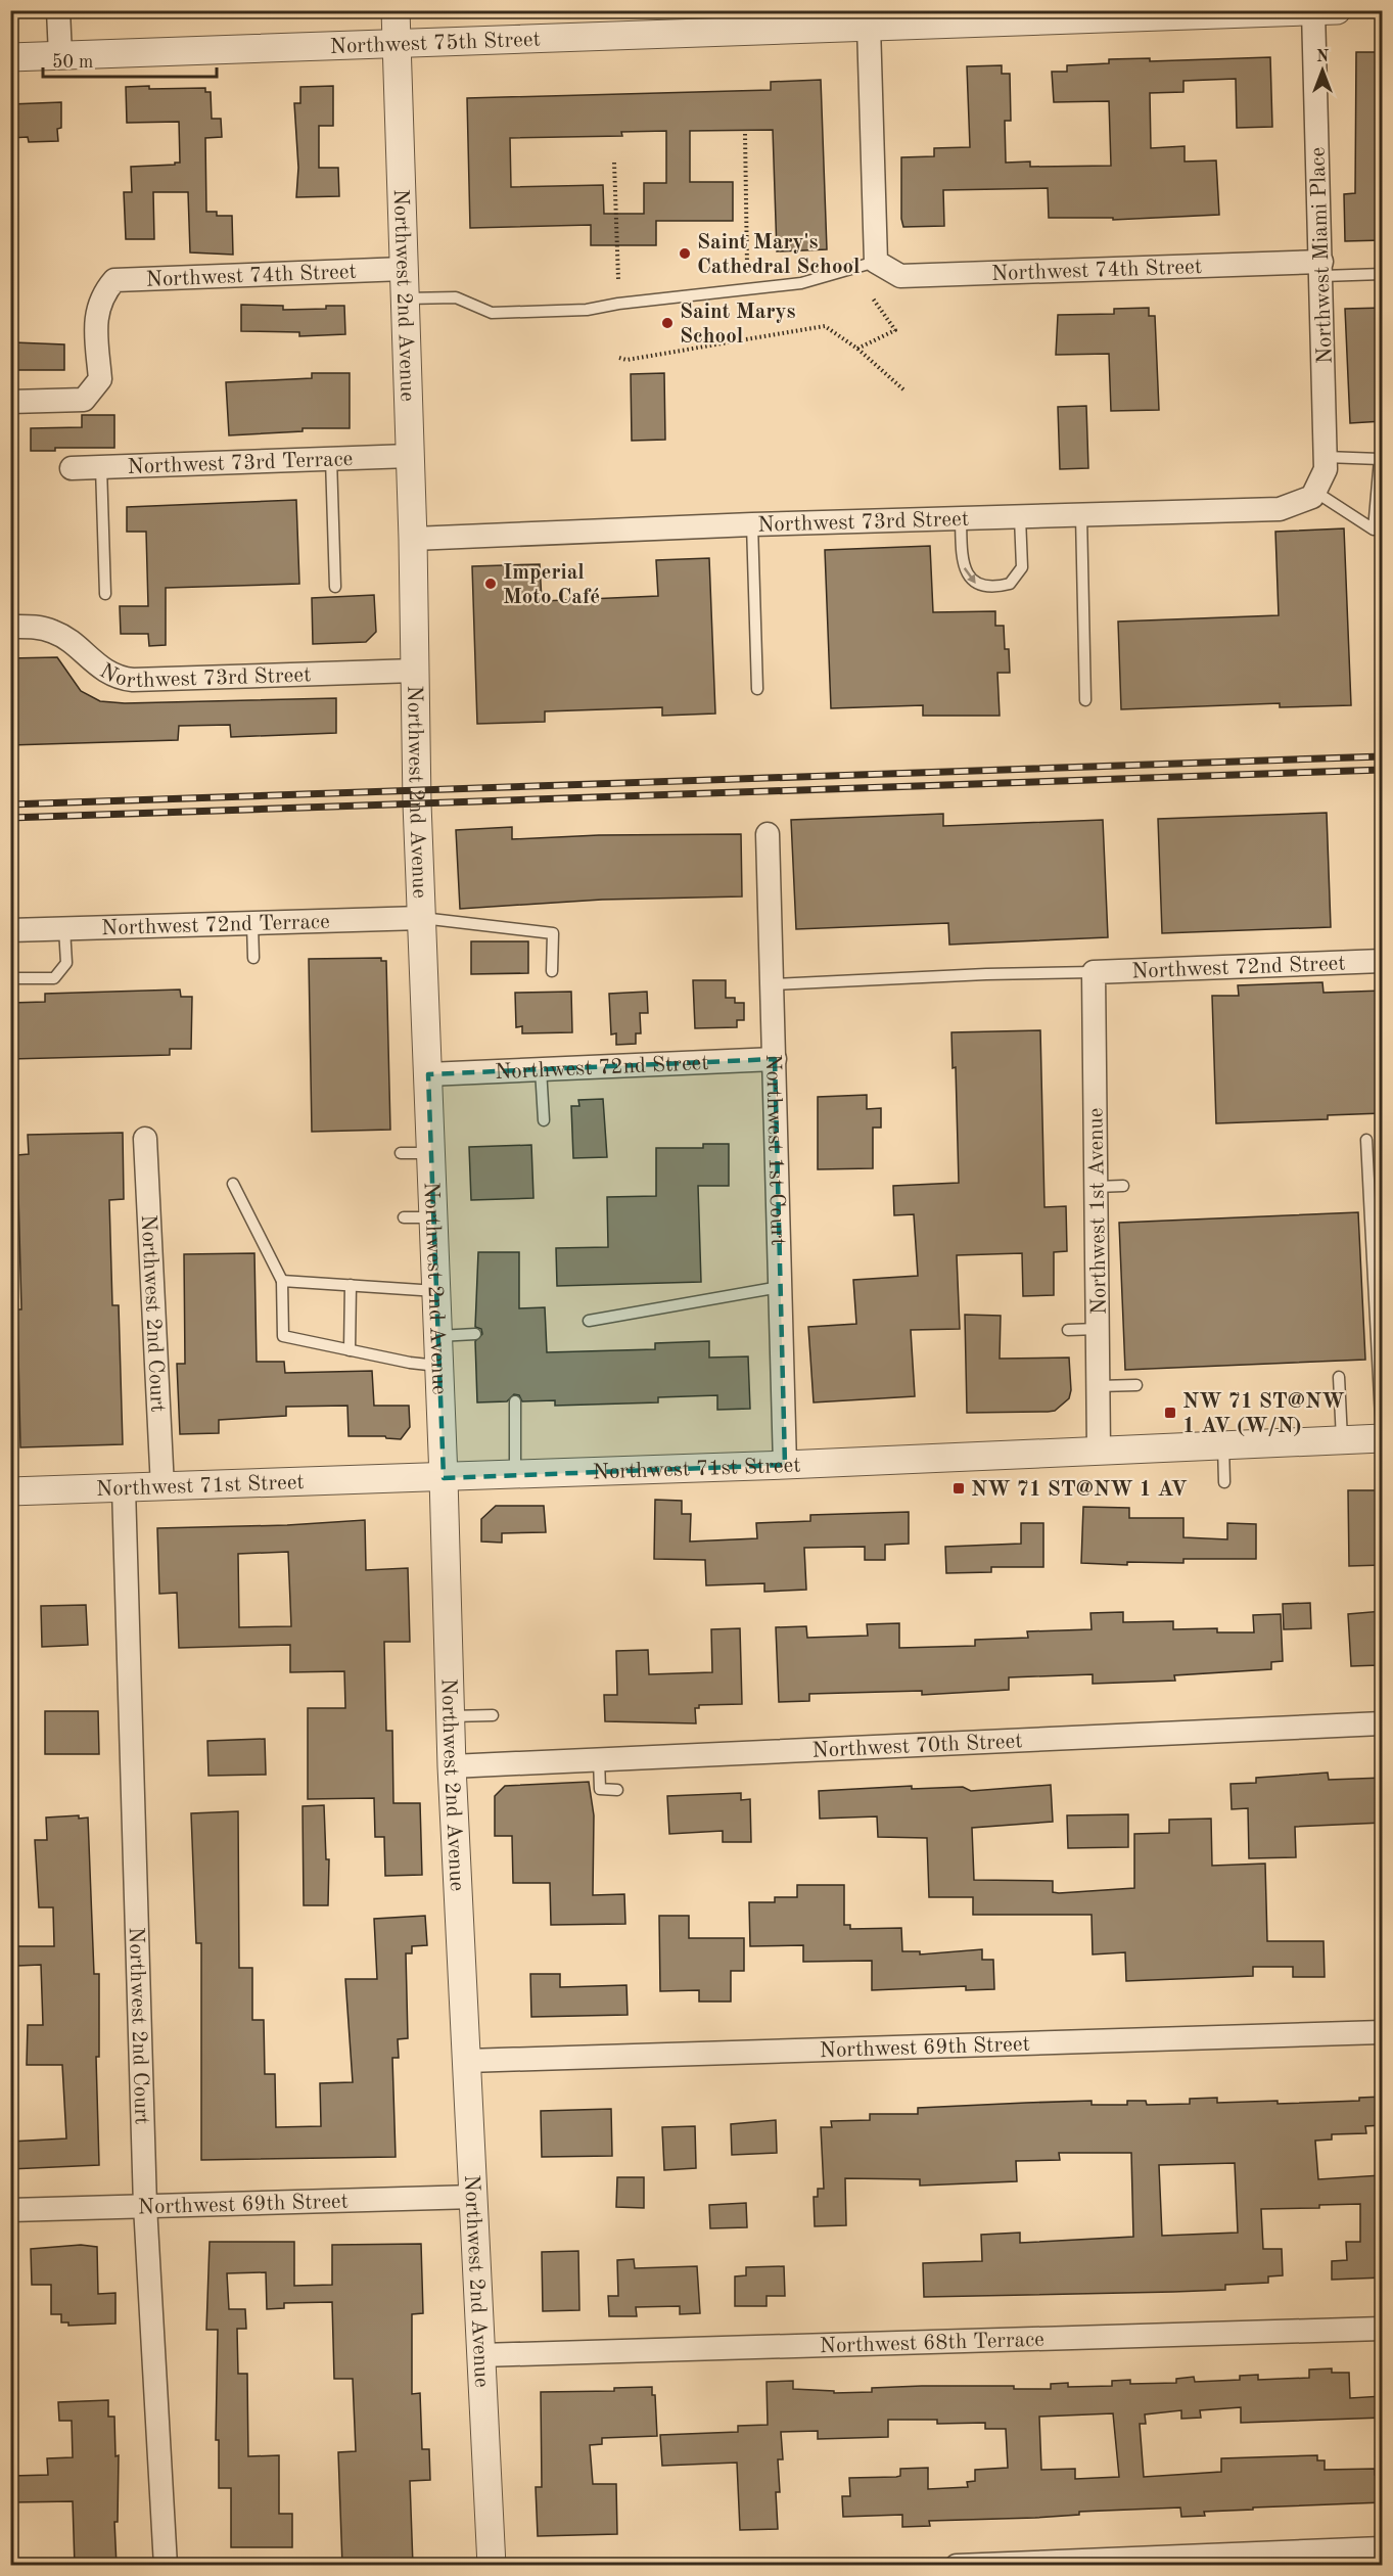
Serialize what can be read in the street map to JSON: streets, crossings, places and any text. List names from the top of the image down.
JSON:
{
  "streets": {
    "street": [
      "Northwest 75th Street",
      "Northwest Miami Place",
      "Northwest 74th Street",
      "Northwest 2nd Avenue",
      "Northwest 73rd Terrace",
      "Northwest 73rd Street",
      "Northwest 72nd Terrace",
      "Northwest 72nd Street",
      "Northwest 1st Court",
      "Northwest 1st Avenue",
      "Northwest 2nd Court",
      "Northwest 71st Street",
      "Northwest 70th Street",
      "Northwest 69th Street",
      "Northwest 68th Terrace"
    ]
  },
  "crossings": [
    ["Northwest 75th Street", "Northwest Miami Place"],
    ["Northwest 75th Street", "Northwest 2nd Avenue"],
    ["Northwest Miami Place", "Northwest 74th Street"],
    ["Northwest Miami Place", "Northwest 73rd Street"],
    ["Northwest 74th Street", "Northwest 2nd Avenue"],
    ["Northwest 2nd Avenue", "Northwest 73rd Terrace"],
    ["Northwest 2nd Avenue", "Northwest 73rd Street"],
    ["Northwest 2nd Avenue", "Northwest 72nd Terrace"],
    ["Northwest 2nd Avenue", "Northwest 72nd Street"],
    ["Northwest 2nd Avenue", "Northwest 71st Street"],
    ["Northwest 2nd Avenue", "Northwest 70th Street"],
    ["Northwest 2nd Avenue", "Northwest 69th Street"],
    ["Northwest 2nd Avenue", "Northwest 68th Terrace"],
    ["Northwest 72nd Street", "Northwest 1st Court"],
    ["Northwest 72nd Street", "Northwest 1st Avenue"],
    ["Northwest 1st Court", "Northwest 71st Street"],
    ["Northwest 1st Avenue", "Northwest 71st Street"],
    ["Northwest 2nd Court", "Northwest 71st Street"],
    ["Northwest 2nd Court", "Northwest 69th Street"]
  ],
  "places": {
    "other": ["Saint Mary's Cathedral School", "Saint Marys School", "Imperial Moto Café"],
    "transit": ["NW 71 ST@NW 1 AV (W/N)", "NW 71 ST@NW 1 AV"]
  },
  "scale_bar": "50 m",
  "north": "top"
}
